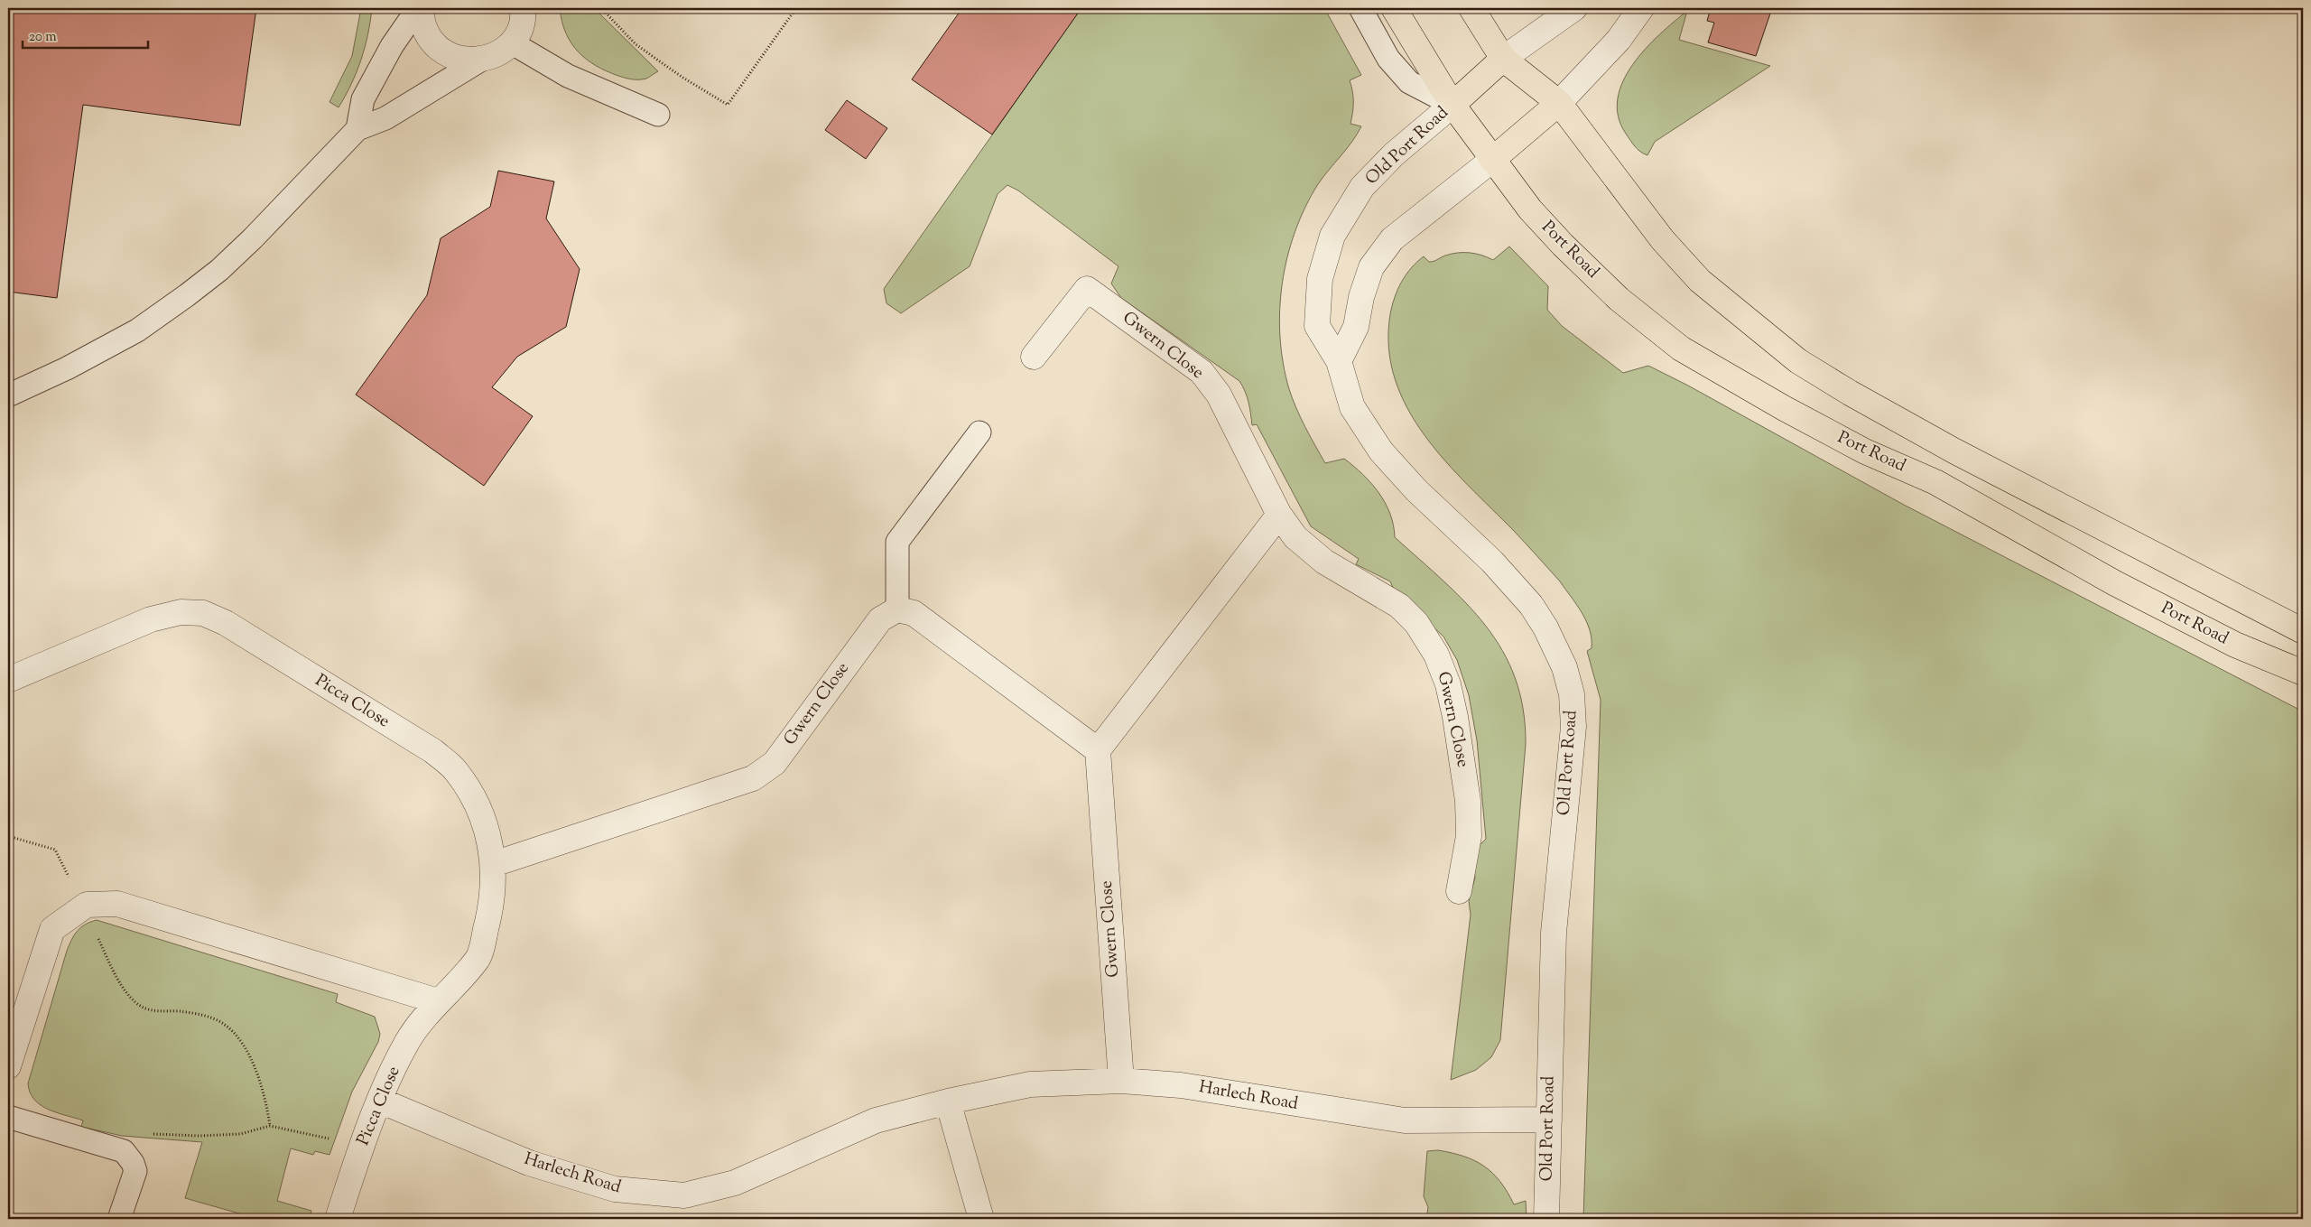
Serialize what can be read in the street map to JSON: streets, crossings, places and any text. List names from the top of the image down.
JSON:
{
  "streets": {
    "main road": ["Port Road"],
    "street": [
      "Old Port Road",
      "Gwern Close",
      "Picca Close",
      "Harlech Road"
    ]
  },
  "crossings": [
    ["Old Port Road", "Port Road"],
    ["Old Port Road", "Harlech Road"],
    ["Gwern Close", "Picca Close"],
    ["Gwern Close", "Harlech Road"],
    ["Picca Close", "Harlech Road"]
  ],
  "scale_bar": "20 m"
}
